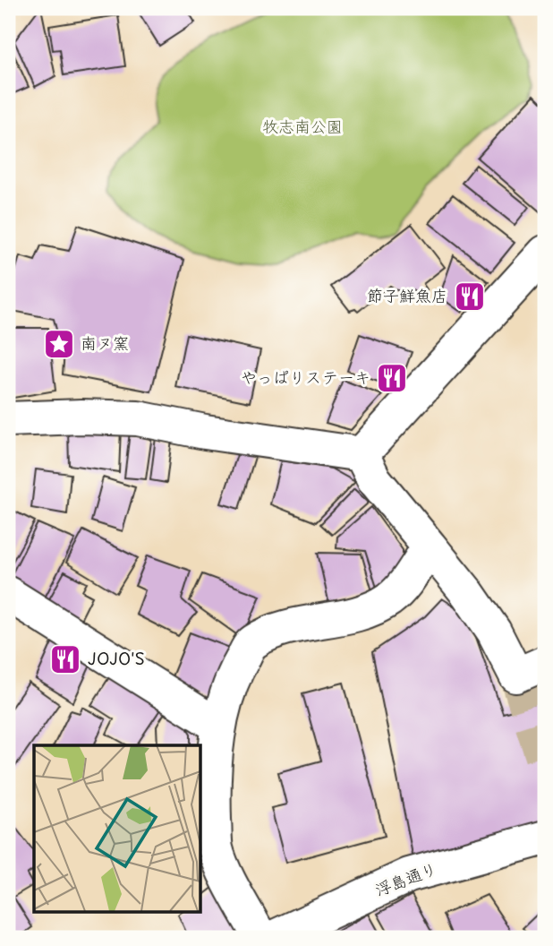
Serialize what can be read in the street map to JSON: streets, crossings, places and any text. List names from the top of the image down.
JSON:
{
  "streets": {
    "street": ["浮島通り"]
  },
  "parks": ["牧志南公園"],
  "places": {
    "restaurant": ["節子鮮魚店", "やっぱりステーキ", "JOJO'S"],
    "place": ["南ヌ窯"]
  }
}
